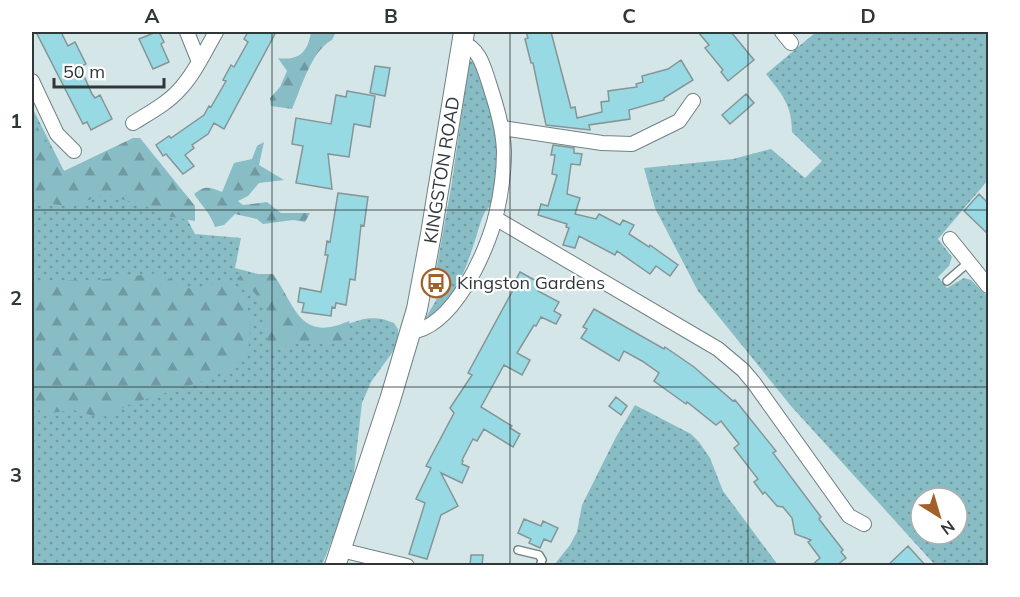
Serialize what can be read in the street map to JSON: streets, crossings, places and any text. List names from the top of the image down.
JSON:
{
  "streets": {
    "main road": ["KINGSTON ROAD"]
  },
  "places": {
    "bus stop": ["Kingston Gardens"]
  },
  "scale_bar": "50 m",
  "north": "bottom right",
  "grid": {
    "columns": [
      "A",
      "B",
      "C",
      "D"
    ],
    "rows": ["1", "2", "3"]
  }
}
